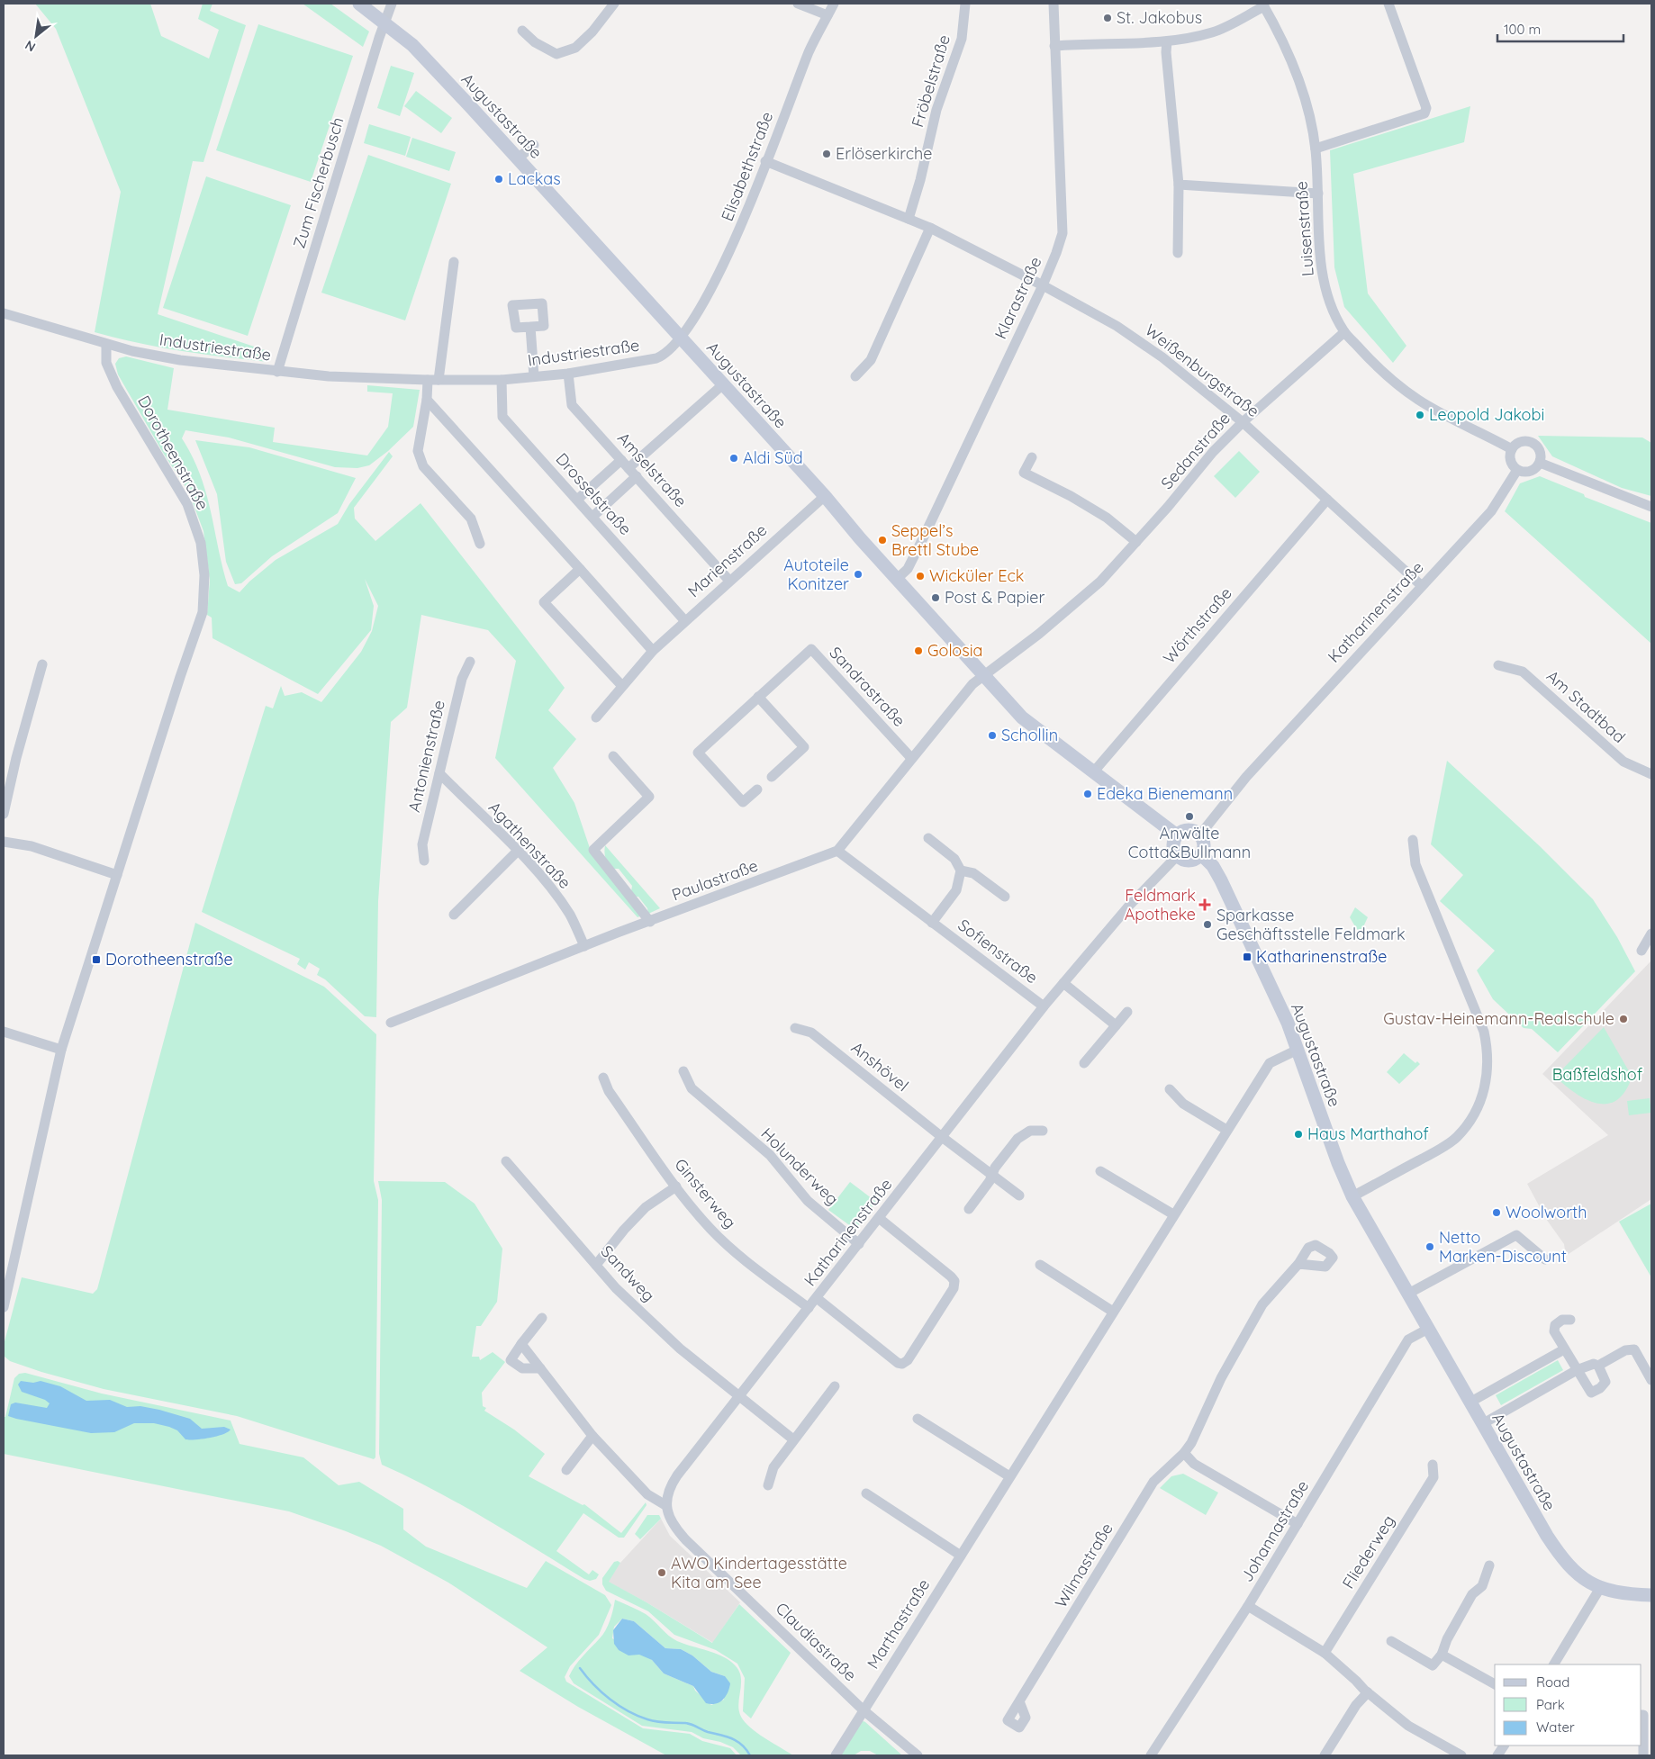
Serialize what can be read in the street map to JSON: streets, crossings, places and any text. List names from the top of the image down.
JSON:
{
  "streets": {
    "main road": ["Augustastraße"],
    "street": [
      "Fröbelstraße",
      "Elisabethstraße",
      "Zum Fischerbusch",
      "Luisenstraße",
      "Klarastraße",
      "Industriestraße",
      "Weißenburgstraße",
      "Sedanstraße",
      "Dorotheenstraße",
      "Amselstraße",
      "Drosselstraße",
      "Marienstraße",
      "Katharinenstraße",
      "Wörthstraße",
      "Sandrastraße",
      "Am Stadtbad",
      "Antonienstraße",
      "Agathenstraße",
      "Paulastraße",
      "Sofienstraße",
      "Anshövel",
      "Holunderweg",
      "Ginsterweg",
      "Sandweg",
      "Johannastraße",
      "Fliederweg",
      "Wilmastraße",
      "Marthastraße",
      "Claudiastraße"
    ]
  },
  "crossings": [
    ["Fröbelstraße", "Weißenburgstraße"],
    ["Augustastraße", "Elisabethstraße"],
    ["Augustastraße", "Zum Fischerbusch"],
    ["Augustastraße", "Klarastraße"],
    ["Augustastraße", "Industriestraße"],
    ["Augustastraße", "Sedanstraße"],
    ["Augustastraße", "Marienstraße"],
    ["Augustastraße", "Katharinenstraße"],
    ["Augustastraße", "Wörthstraße"],
    ["Augustastraße", "Johannastraße"],
    ["Augustastraße", "Marthastraße"],
    ["Elisabethstraße", "Industriestraße"],
    ["Elisabethstraße", "Weißenburgstraße"],
    ["Zum Fischerbusch", "Industriestraße"],
    ["Luisenstraße", "Sedanstraße"],
    ["Luisenstraße", "Katharinenstraße"],
    ["Klarastraße", "Weißenburgstraße"],
    ["Industriestraße", "Dorotheenstraße"],
    ["Industriestraße", "Amselstraße"],
    ["Industriestraße", "Drosselstraße"],
    ["Weißenburgstraße", "Sedanstraße"],
    ["Weißenburgstraße", "Katharinenstraße"],
    ["Weißenburgstraße", "Wörthstraße"],
    ["Amselstraße", "Marienstraße"],
    ["Drosselstraße", "Marienstraße"],
    ["Katharinenstraße", "Sofienstraße"],
    ["Katharinenstraße", "Anshövel"],
    ["Katharinenstraße", "Holunderweg"],
    ["Katharinenstraße", "Ginsterweg"],
    ["Katharinenstraße", "Sandweg"],
    ["Katharinenstraße", "Claudiastraße"],
    ["Antonienstraße", "Agathenstraße"],
    ["Agathenstraße", "Paulastraße"],
    ["Paulastraße", "Sofienstraße"],
    ["Marthastraße", "Claudiastraße"]
  ],
  "parks": ["Baßfeldshof"],
  "places": {
    "other": [
      "St. Jakobus",
      "Erlöserkirche",
      "Lackas",
      "Leopold Jakobi",
      "Aldi Süd",
      "Seppel’s Brettl Stube",
      "Autoteile Konitzer",
      "Wicküler Eck",
      "Post & Papier",
      "Golosia",
      "Schollin",
      "Edeka Bienemann",
      "Anwälte Cotta&Bullmann",
      "Sparkasse Geschäftsstelle Feldmark",
      "Gustav-Heinemann-Realschule",
      "Haus Marthahof",
      "Woolworth",
      "Netto Marken-Discount",
      "AWO Kindertagesstätte Kita am See"
    ],
    "health": ["Feldmark Apotheke"],
    "transit": ["Katharinenstraße", "Dorotheenstraße"]
  },
  "legend": ["Road", "Park", "Water"],
  "scale_bar": "100 m",
  "north": "bottom left"
}
